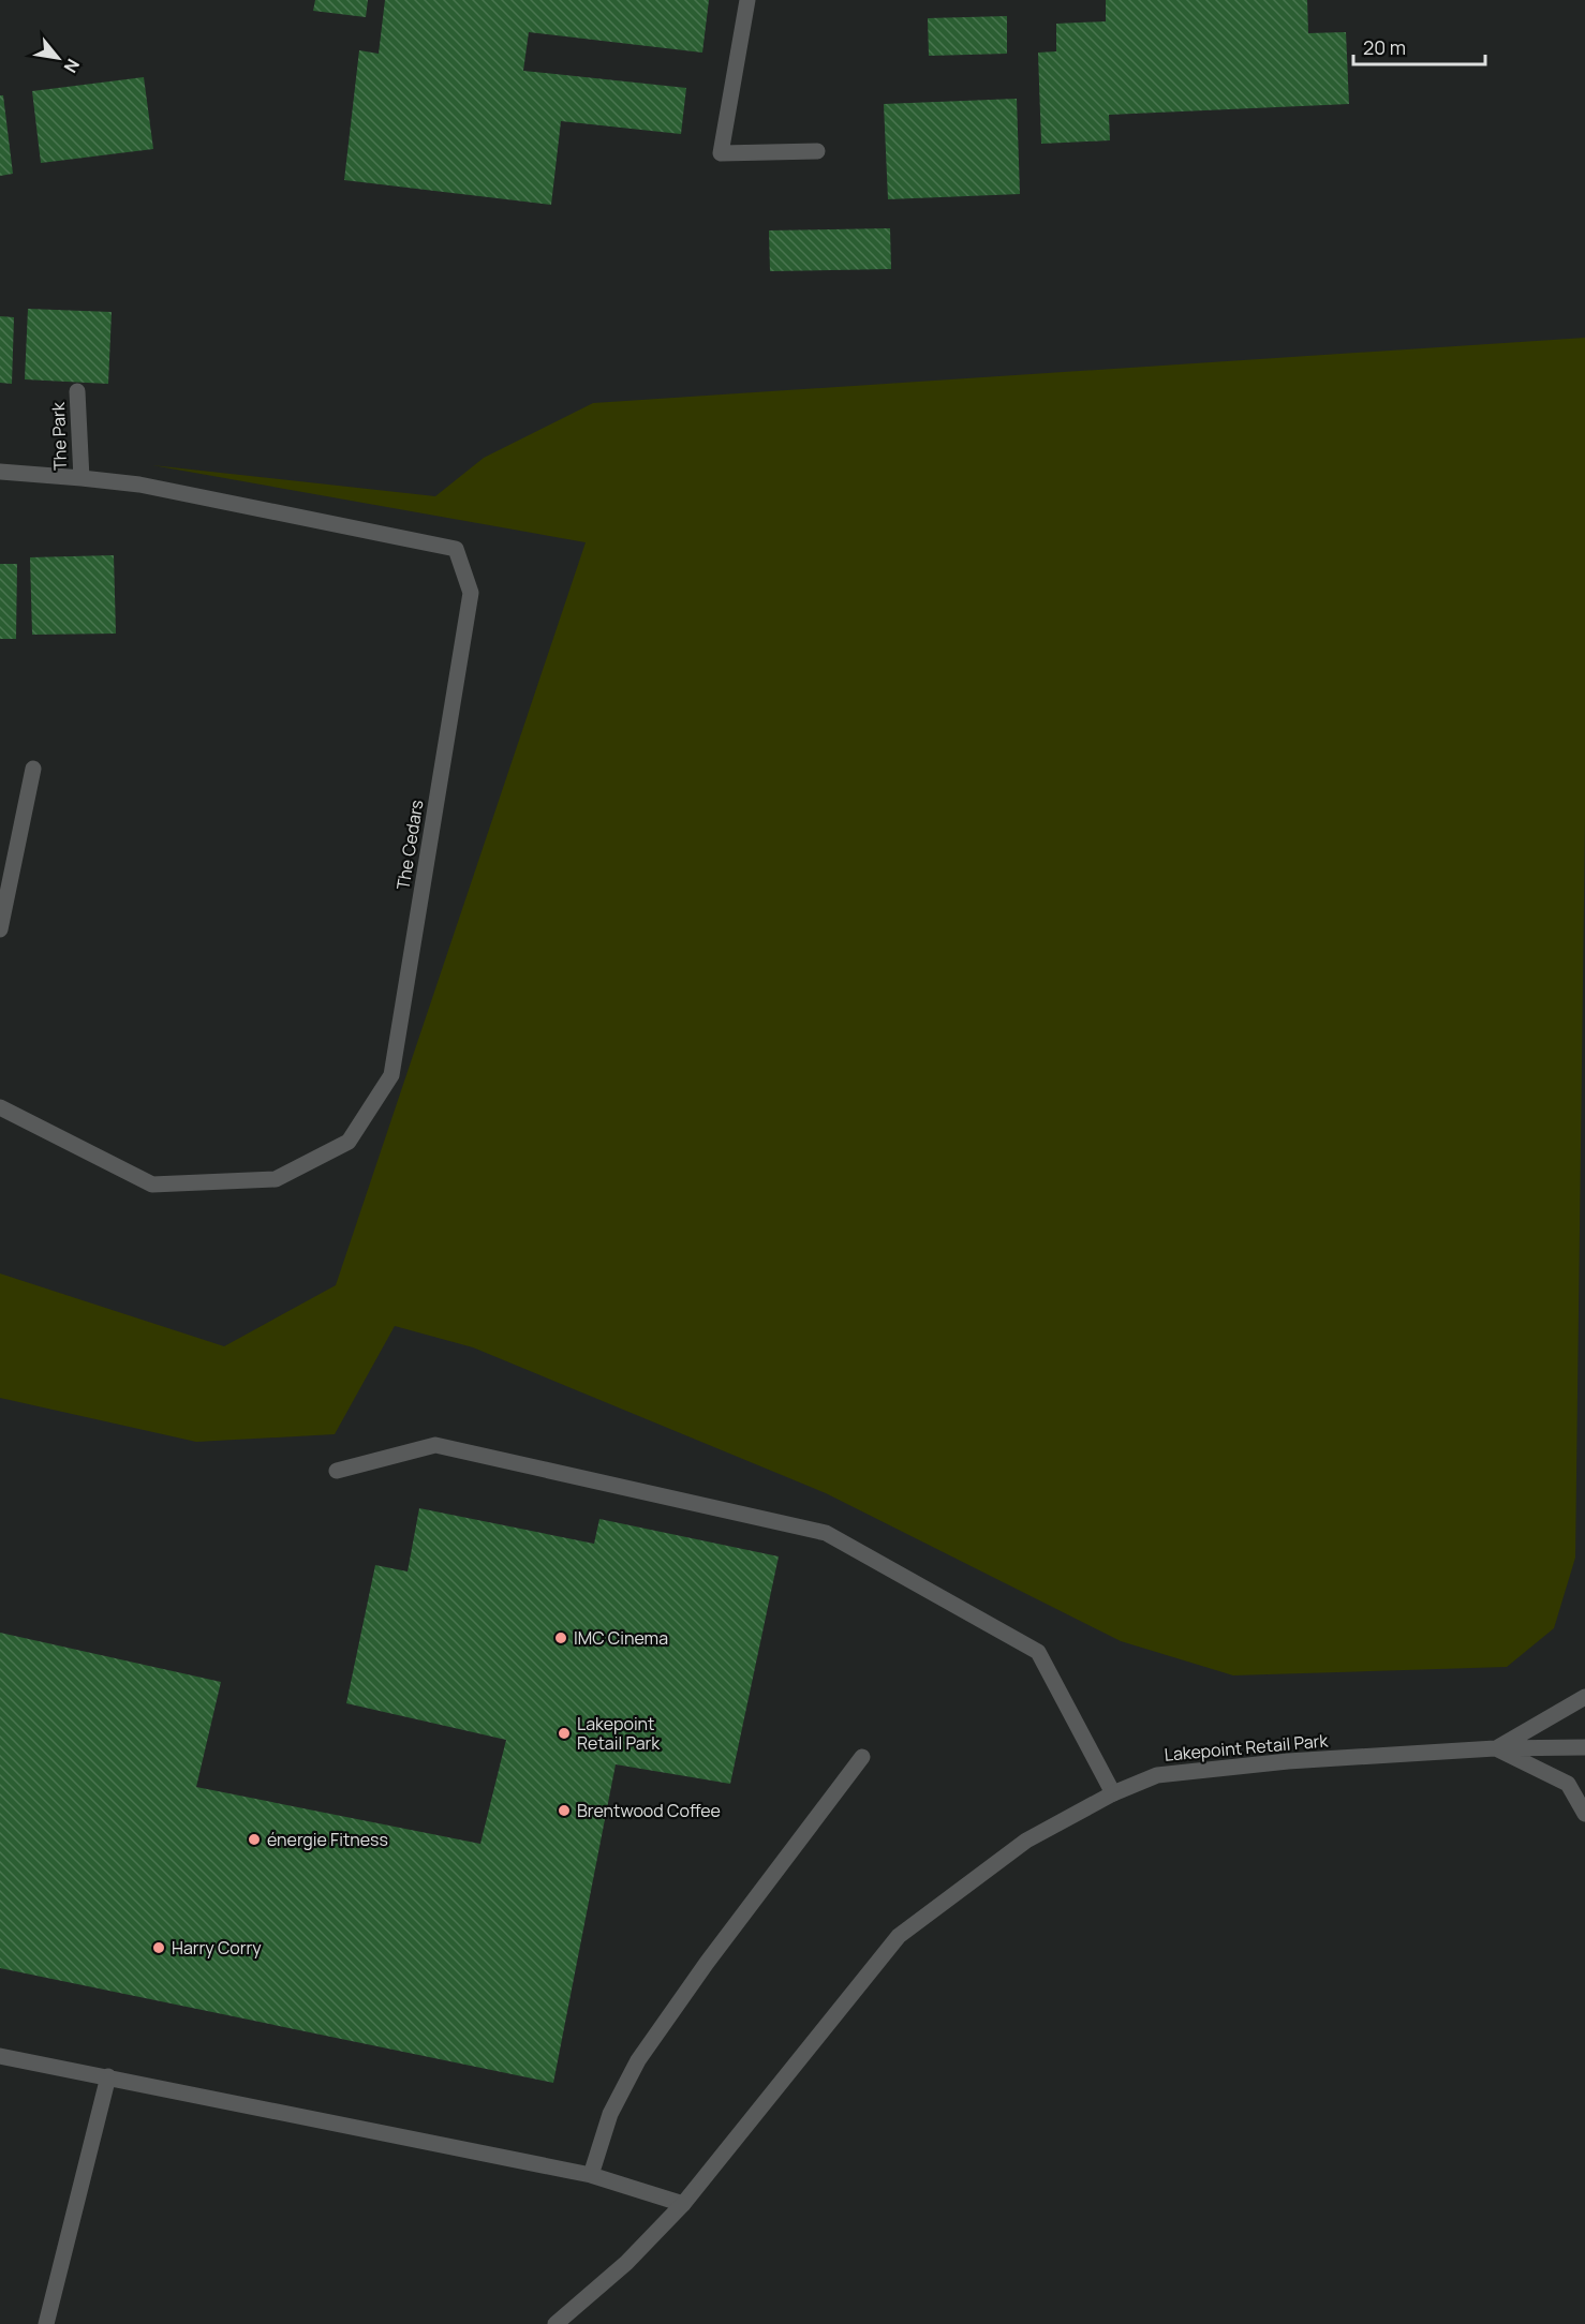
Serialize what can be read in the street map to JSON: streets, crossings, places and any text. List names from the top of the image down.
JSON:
{
  "streets": {
    "street": ["The Park", "The Cedars", "Lakepoint Retail Park"]
  },
  "crossings": [
    ["The Park", "The Cedars"]
  ],
  "places": [
    "IMC Cinema",
    "Lakepoint Retail Park",
    "Brentwood Coffee",
    "énergie Fitness",
    "Harry Corry"
  ],
  "scale_bar": "20 m",
  "north": "bottom right"
}
